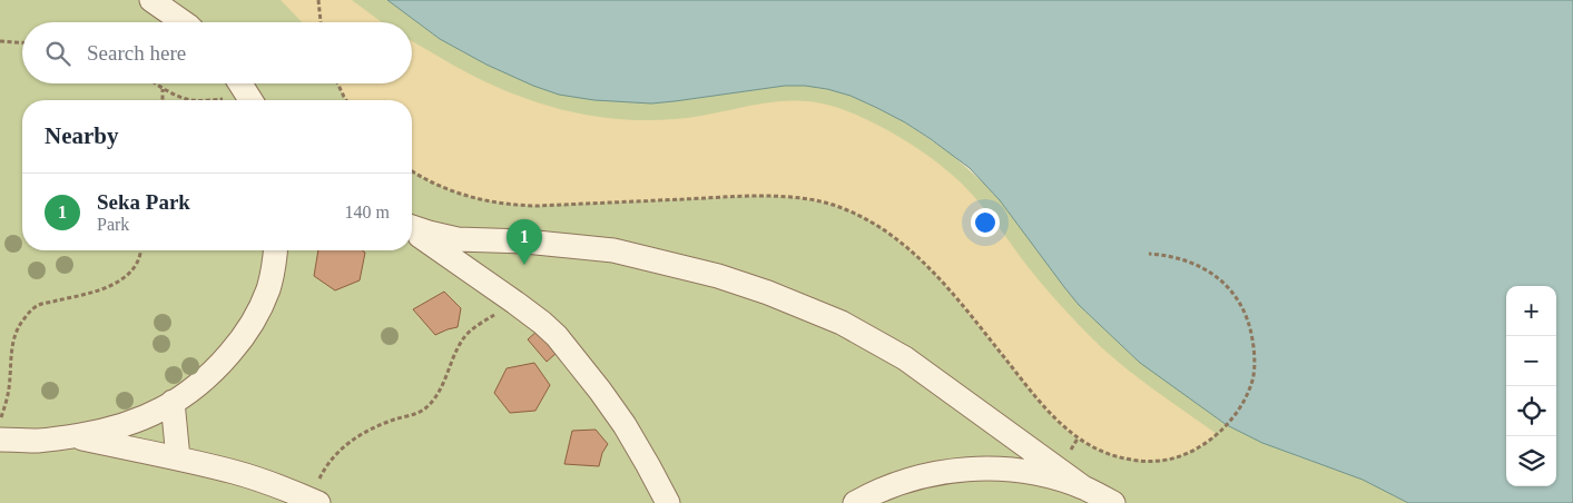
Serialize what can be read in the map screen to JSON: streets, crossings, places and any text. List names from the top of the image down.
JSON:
{
  "page": {
    "search": "Search here",
    "heading": "Nearby",
    "list": [
      {
        "mark": "1",
        "name": "Seka Park",
        "note": "Park",
        "value": "140 m"
      }
    ],
    "pins": "1",
    "map_buttons": ["+", "−"]
  }
}
